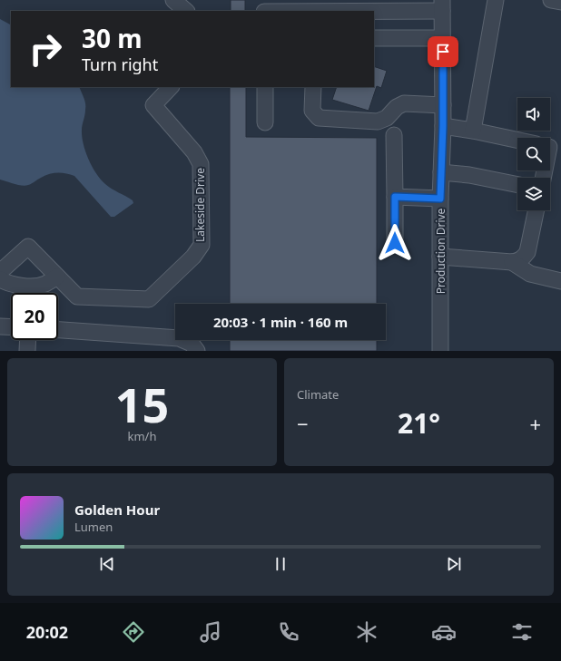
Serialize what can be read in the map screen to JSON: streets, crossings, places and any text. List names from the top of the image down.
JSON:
{
  "streets": {
    "street": ["Lakeside Drive", "Production Drive"]
  },
  "page": {
    "turn": ["30 m", "Turn right"],
    "limit": "20",
    "trip": "20:03 · 1 min · 160 m",
    "tile": [
      ["15", "km/h"],
      "Climate"
    ],
    "heat": ["−", "21°", "+"],
    "song": ["Golden Hour", "Lumen"],
    "tabs": "20:02"
  }
}
